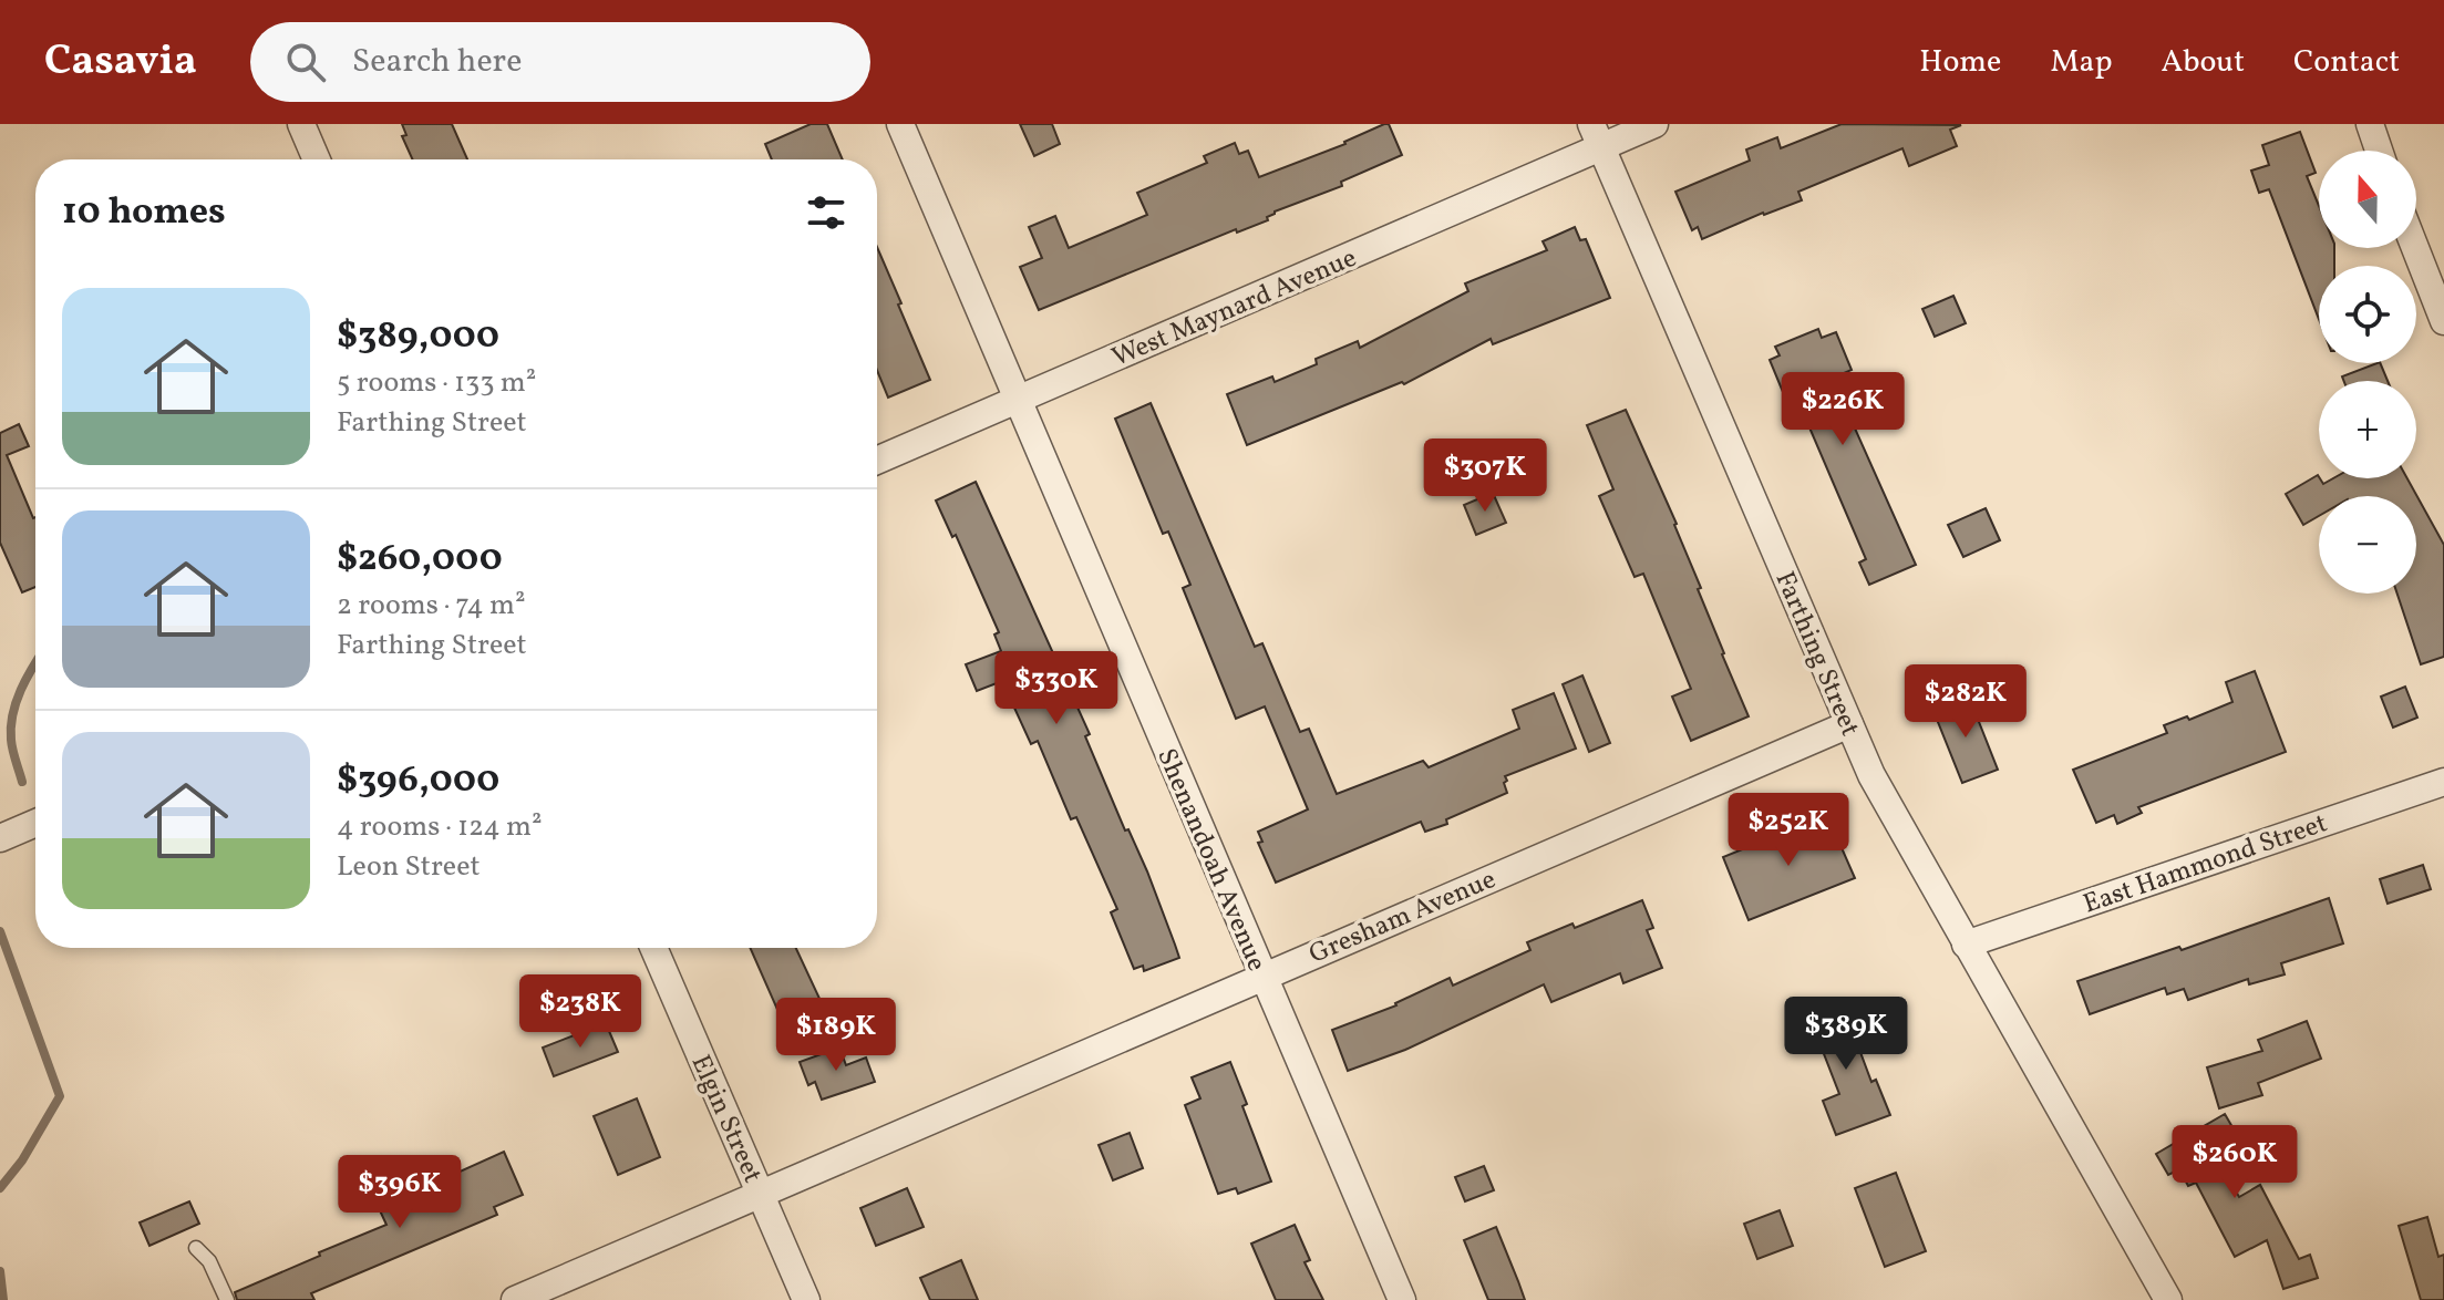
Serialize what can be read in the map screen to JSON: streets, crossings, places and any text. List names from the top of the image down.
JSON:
{
  "streets": {
    "street": [
      "West Maynard Avenue",
      "Farthing Street",
      "Shenandoah Avenue",
      "East Hammond Street",
      "Gresham Avenue",
      "Elgin Street"
    ]
  },
  "crossings": [
    ["West Maynard Avenue", "Farthing Street"],
    ["West Maynard Avenue", "Shenandoah Avenue"],
    ["Farthing Street", "East Hammond Street"],
    ["Farthing Street", "Gresham Avenue"],
    ["Shenandoah Avenue", "Gresham Avenue"],
    ["Gresham Avenue", "Elgin Street"]
  ],
  "north": "top",
  "page": {
    "header": "Casavia",
    "search": "Search here",
    "nav": [
      "Home",
      "Map",
      "About",
      "Contact"
    ],
    "map_buttons": ["+", "−"],
    "heading": "10 homes",
    "list": [
      {
        "name": "$389,000",
        "note": "5 rooms · 133 m² · Farthing Street"
      },
      {
        "name": "$260,000",
        "note": "2 rooms · 74 m² · Farthing Street"
      },
      {
        "name": "$396,000",
        "note": "4 rooms · 124 m² · Leon Street"
      }
    ],
    "price": [
      "$226K",
      "$307K",
      "$330K",
      "$282K",
      "$252K",
      "$238K",
      "$389K",
      "$189K",
      "$260K",
      "$396K"
    ]
  }
}
